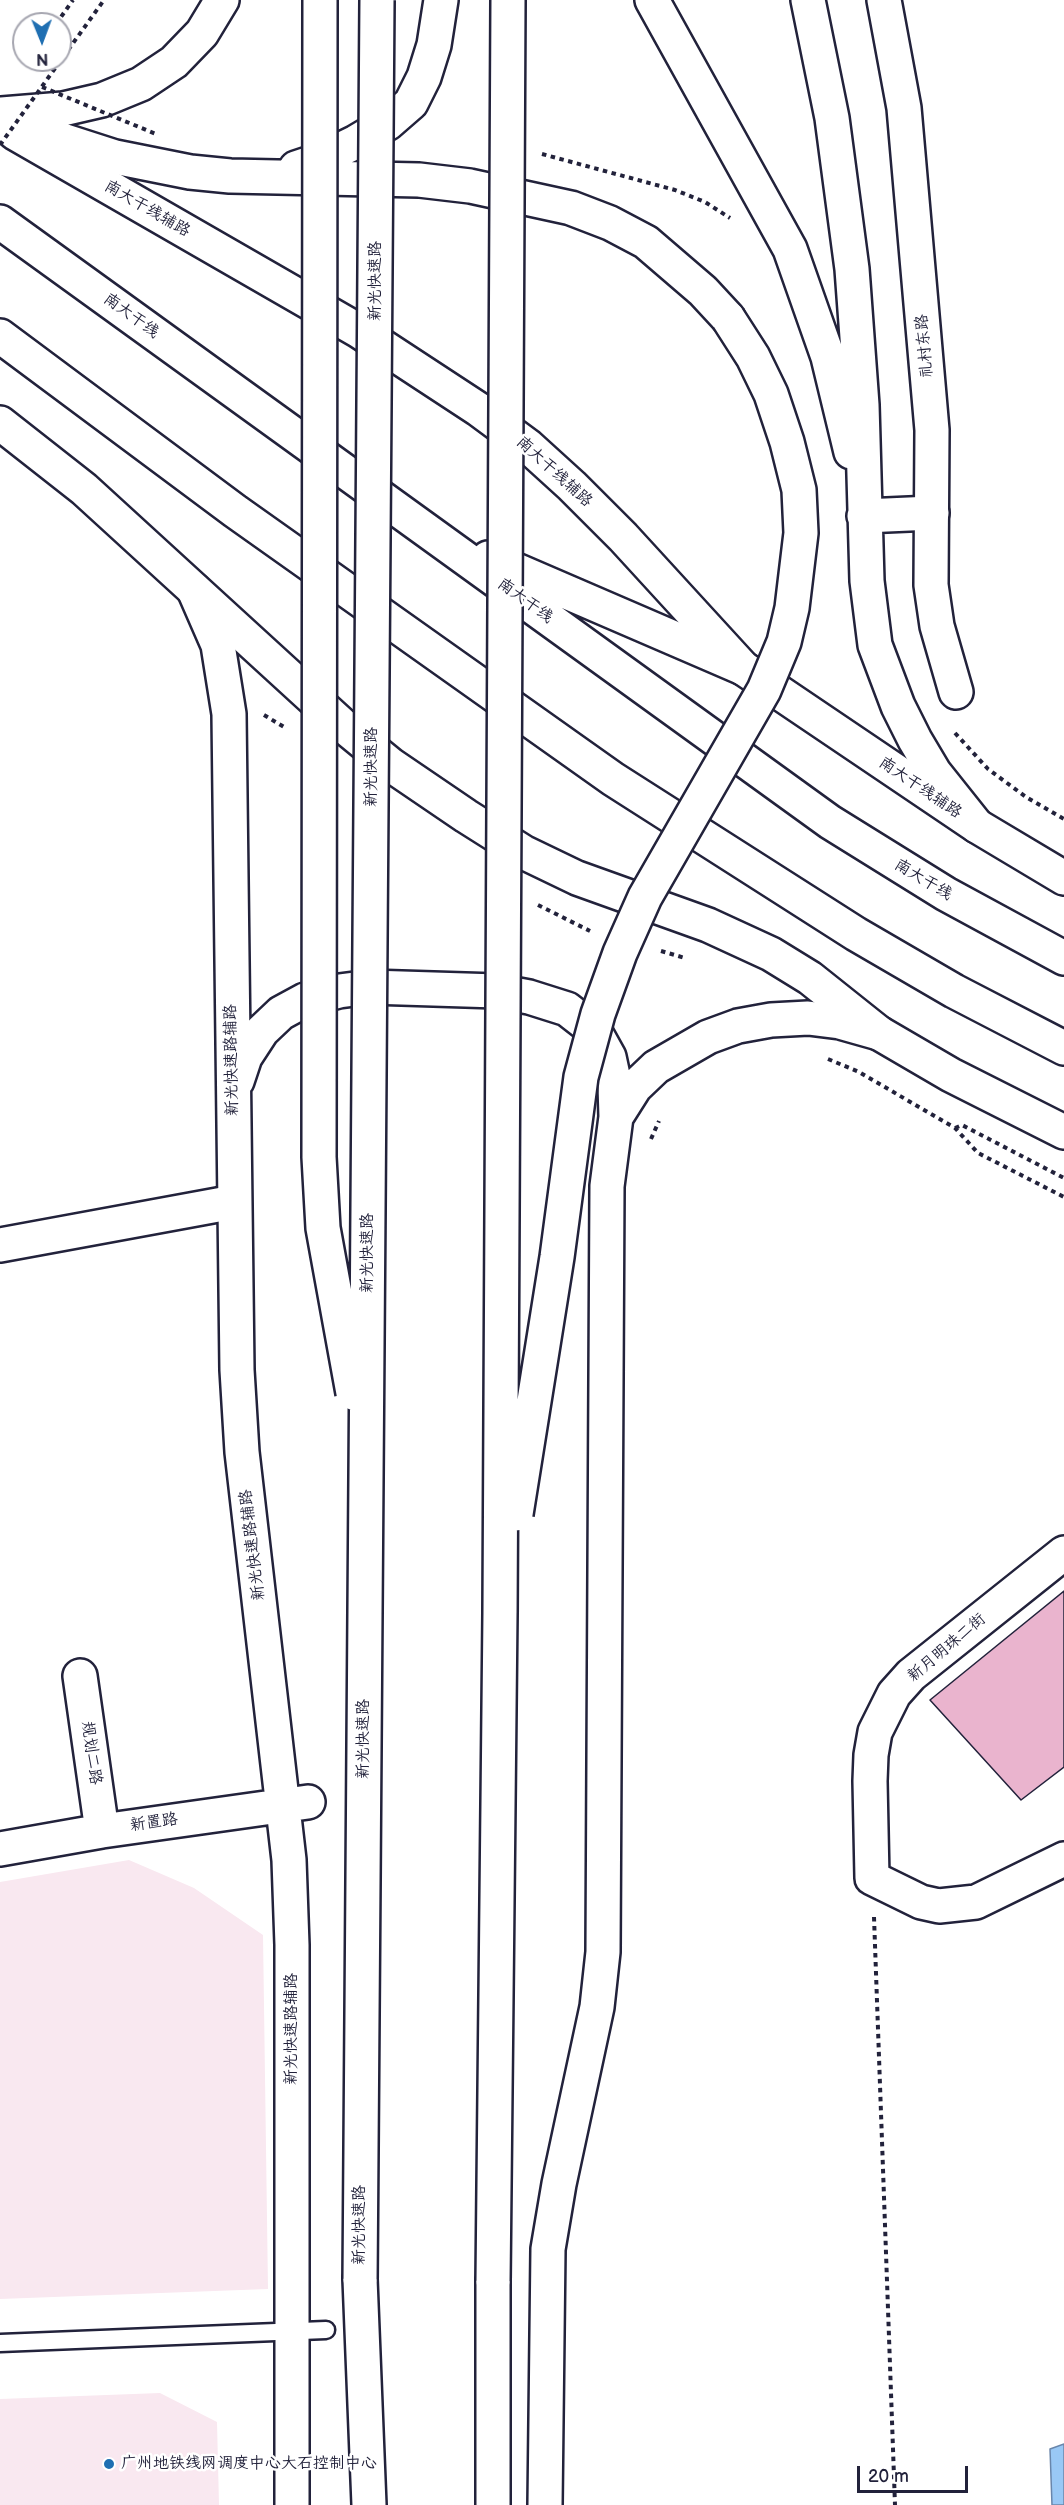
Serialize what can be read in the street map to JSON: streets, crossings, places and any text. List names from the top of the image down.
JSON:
{
  "streets": {
    "main road": [
      "南大干线辅路",
      "新光快速路",
      "南大干线",
      "礼村东路",
      "新光快速路辅路",
      "新月明珠二街",
      "规划二路",
      "新置路"
    ]
  },
  "crossings": [
    ["规划二路", "新置路"]
  ],
  "places": ["广州地铁线网调度中心大石控制中心"],
  "scale_bar": "20 m",
  "north": "bottom"
}
